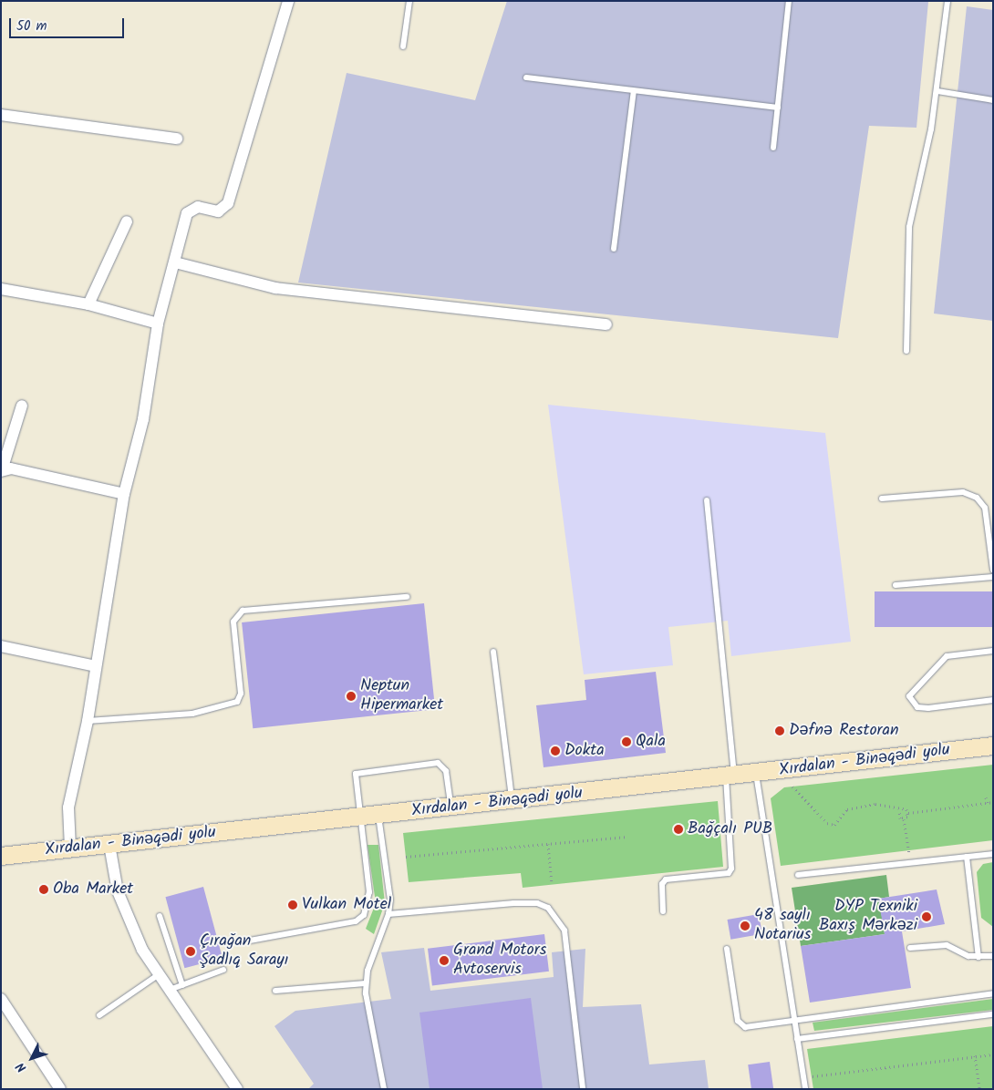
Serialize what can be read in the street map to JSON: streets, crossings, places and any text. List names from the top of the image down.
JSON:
{
  "streets": {
    "main road": ["Xırdalan - Binəqədi yolu"]
  },
  "places": [
    "Neptun Hipermarket",
    "Dəfnə Restoran",
    "Qala",
    "Dokta",
    "Bağçalı PUB",
    "Oba Market",
    "Vulkan Motel",
    "DYP Texniki Baxış Mərkəzi",
    "48 saylı Notarius",
    "Çırağan Şadlıq Sarayı",
    "Grand Motors Avtoservis"
  ],
  "scale_bar": "50 m",
  "north": "bottom left"
}
